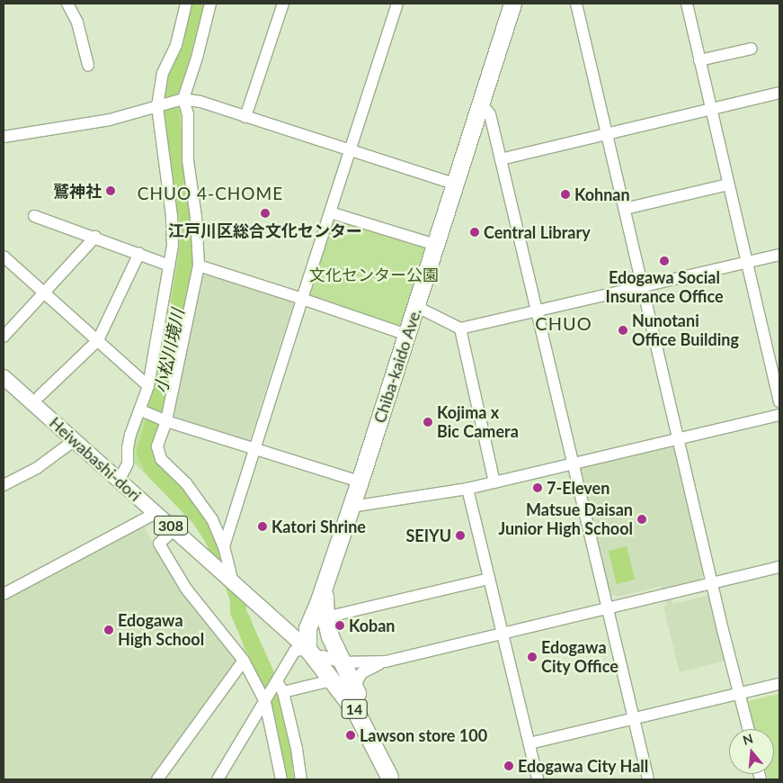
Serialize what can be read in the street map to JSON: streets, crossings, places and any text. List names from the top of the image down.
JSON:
{
  "streets": {
    "highway": ["Chiba-kaido Ave.", "14"],
    "main road": ["Heiwabashi-dori", "308"]
  },
  "crossings": [
    ["Chiba-kaido Ave.", "Heiwabashi-dori"],
    ["Chiba-kaido Ave.", "14"],
    ["Heiwabashi-dori", "14"]
  ],
  "districts": ["CHUO 4-CHOME", "CHUO"],
  "water": ["小松川境川"],
  "parks": ["文化センター公園"],
  "places": [
    "鷲神社",
    "Kohnan",
    "江戸川区総合文化センター",
    "Central Library",
    "Edogawa Social Insurance Office",
    "Nunotani Office Building",
    "Kojima x Bic Camera",
    "7-Eleven",
    "Matsue Daisan Junior High School",
    "Katori Shrine",
    "SEIYU",
    "Koban",
    "Edogawa High School",
    "Edogawa City Office",
    "Lawson store 100",
    "Edogawa City Hall"
  ],
  "north": "top"
}
